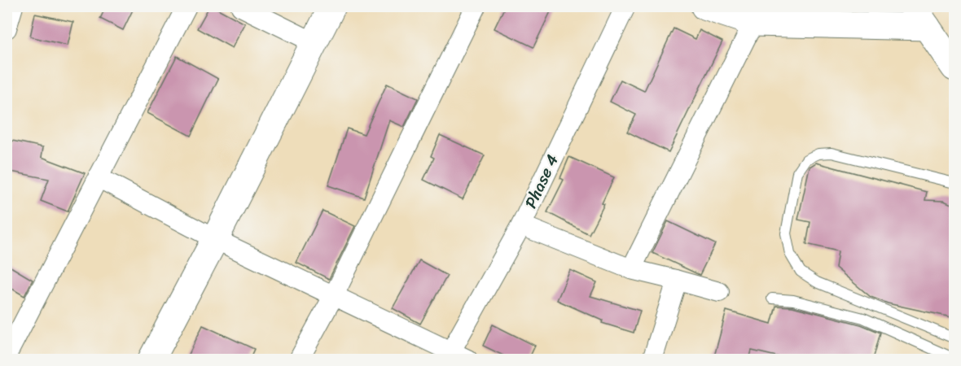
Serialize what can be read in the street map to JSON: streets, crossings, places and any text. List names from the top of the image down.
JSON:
{
  "streets": {
    "street": ["Phase 4"]
  }
}
